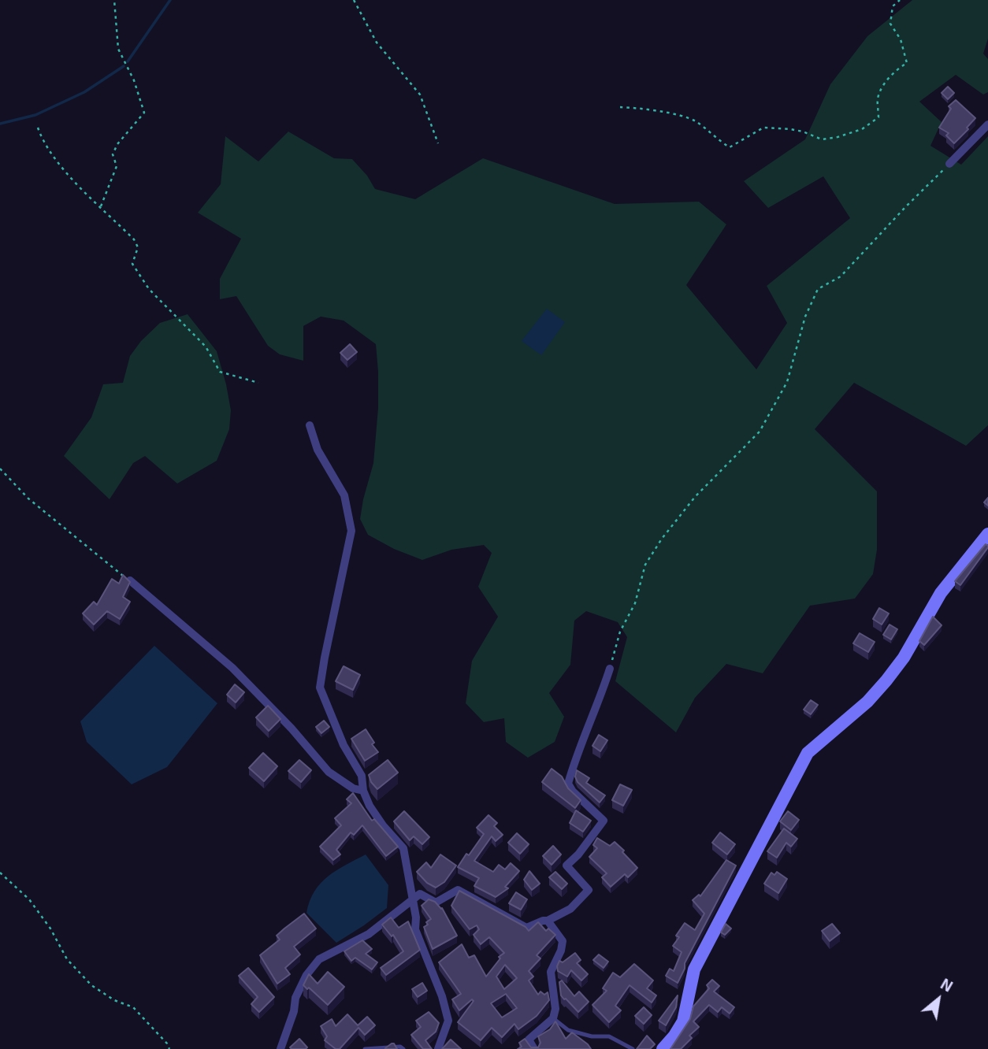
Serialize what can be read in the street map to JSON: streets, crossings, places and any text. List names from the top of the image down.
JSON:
{
  "north": "top right"
}
